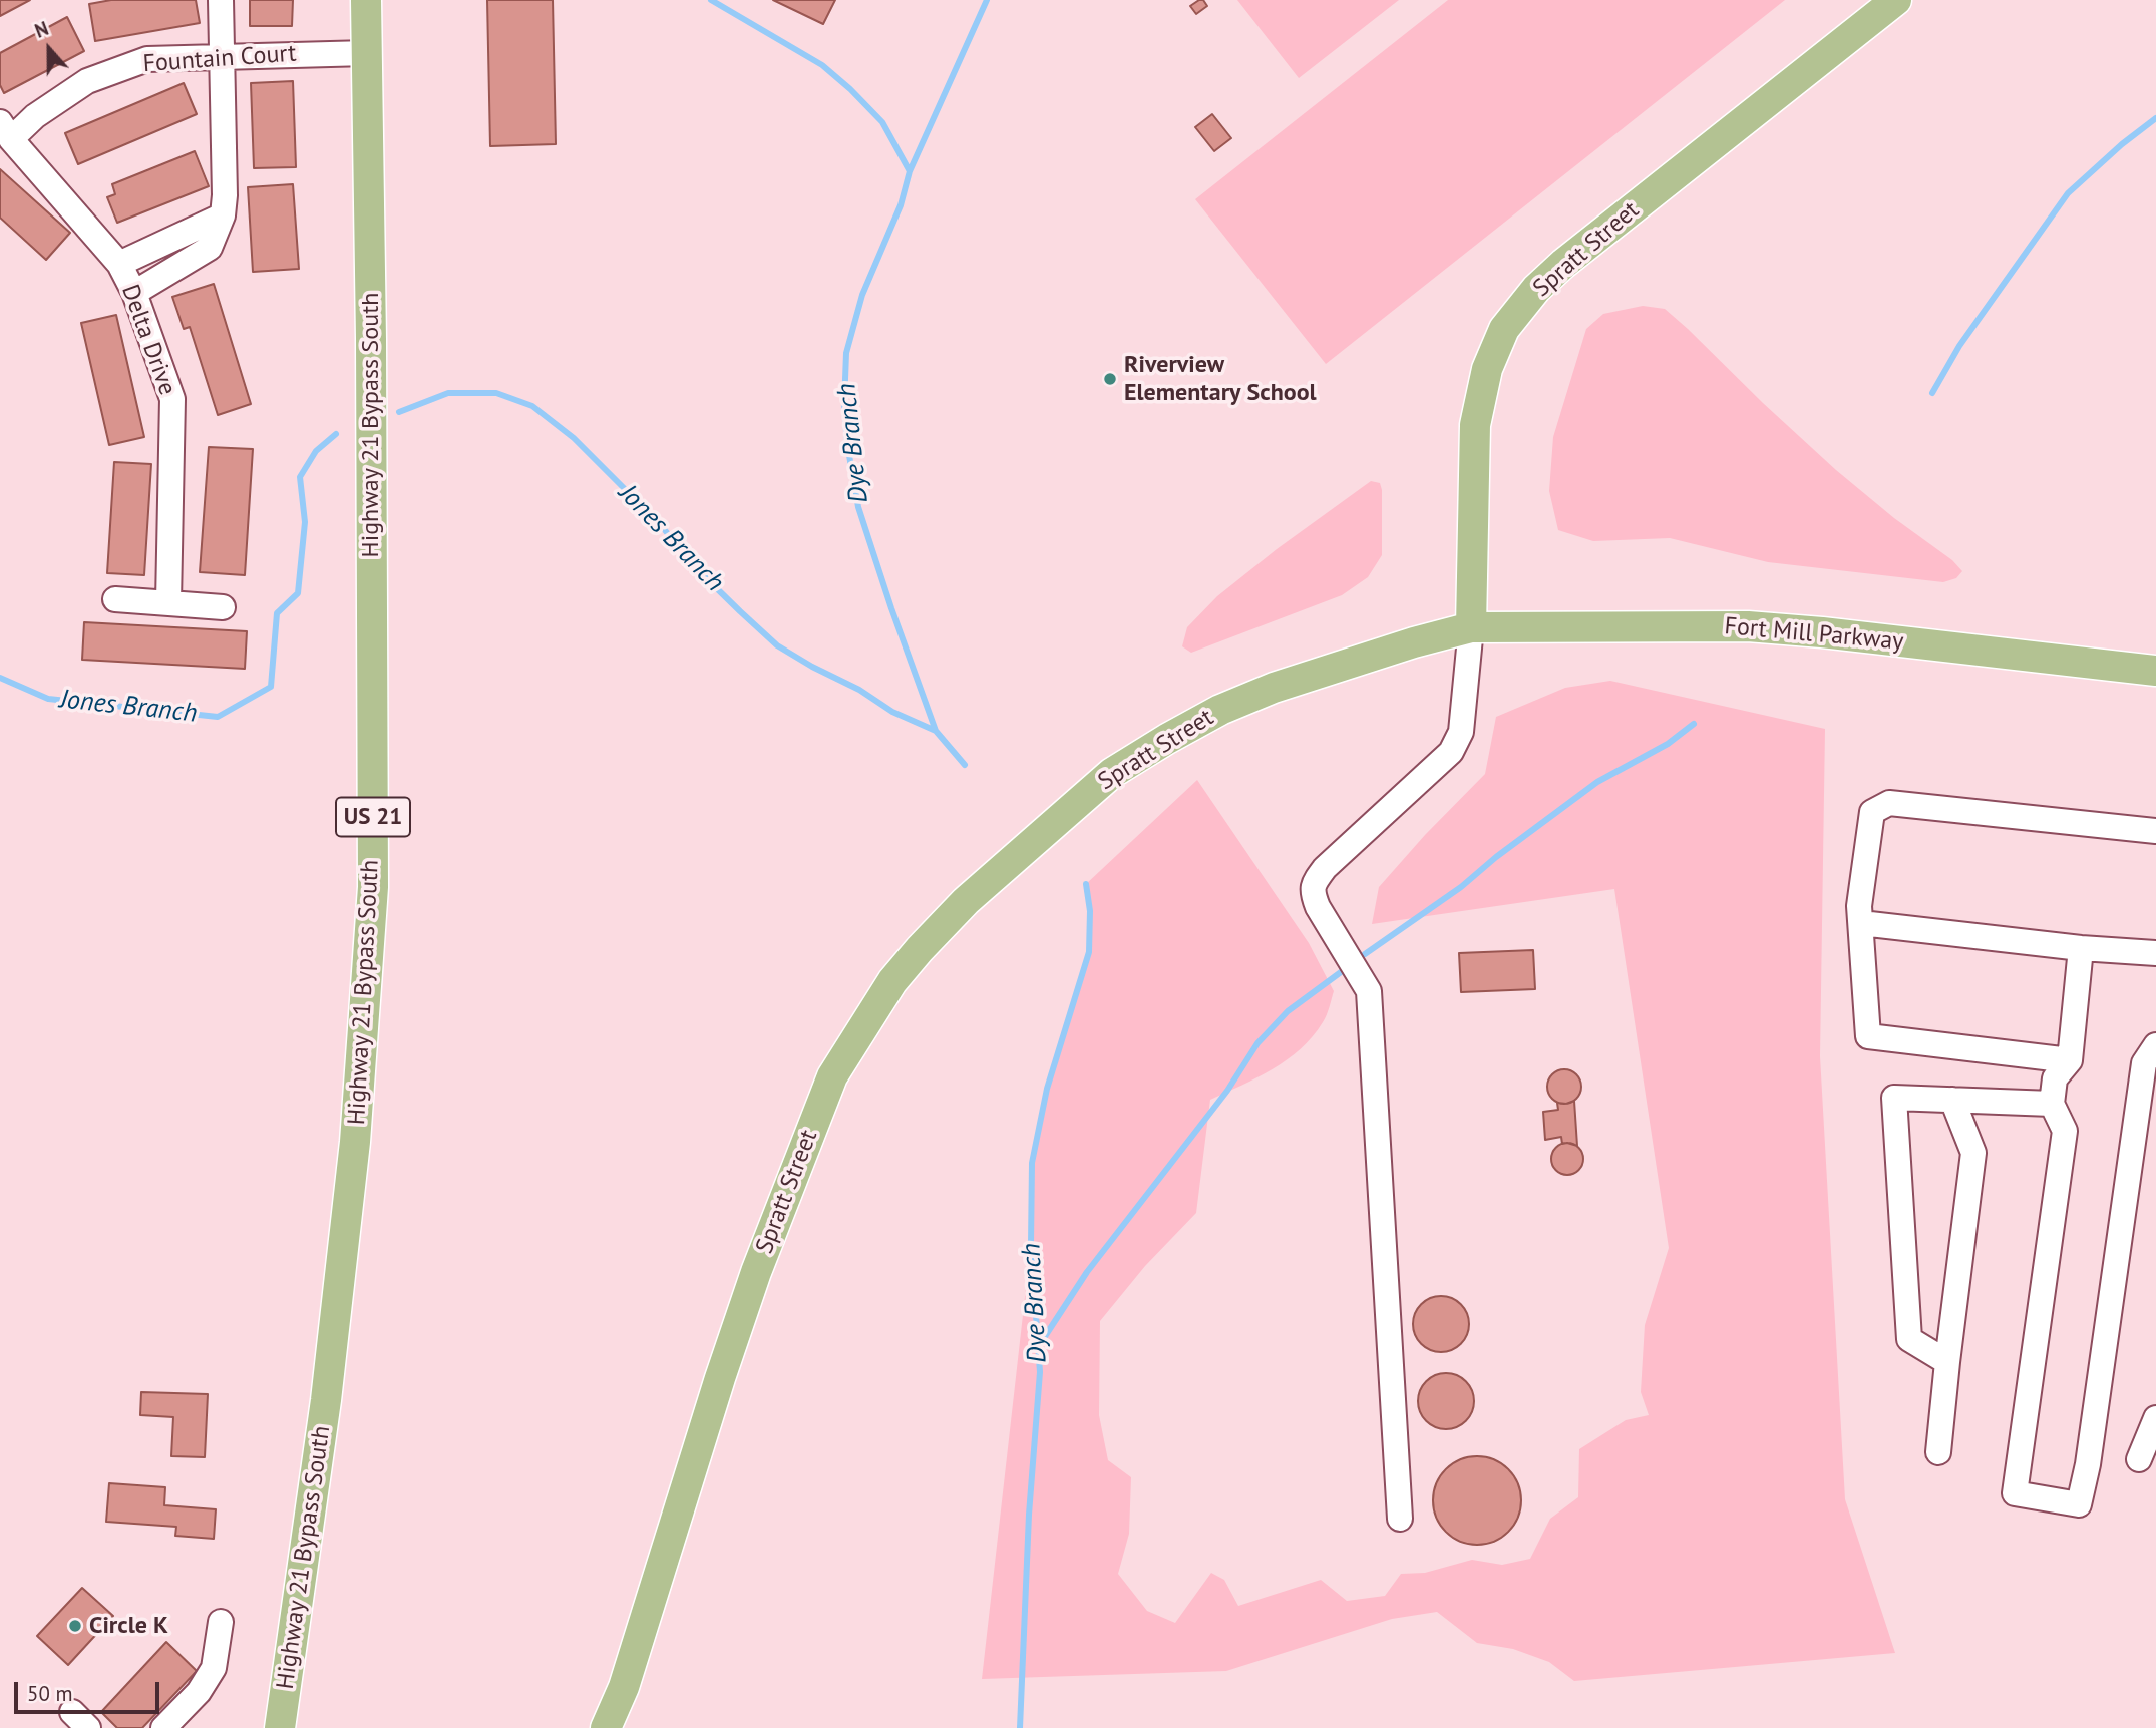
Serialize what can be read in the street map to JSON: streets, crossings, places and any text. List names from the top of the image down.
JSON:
{
  "streets": {
    "main road": [
      "Spratt Street",
      "Highway 21 Bypass South",
      "Fort Mill Parkway",
      "US 21"
    ],
    "street": ["Fountain Court", "Delta Drive"]
  },
  "crossings": [
    ["Fountain Court", "Delta Drive"],
    ["Fountain Court", "Highway 21 Bypass South"],
    ["Spratt Street", "Fort Mill Parkway"]
  ],
  "water": ["Dye Branch", "Jones Branch"],
  "places": ["Riverview Elementary School", "Circle K"],
  "scale_bar": "50 m",
  "north": "top"
}
